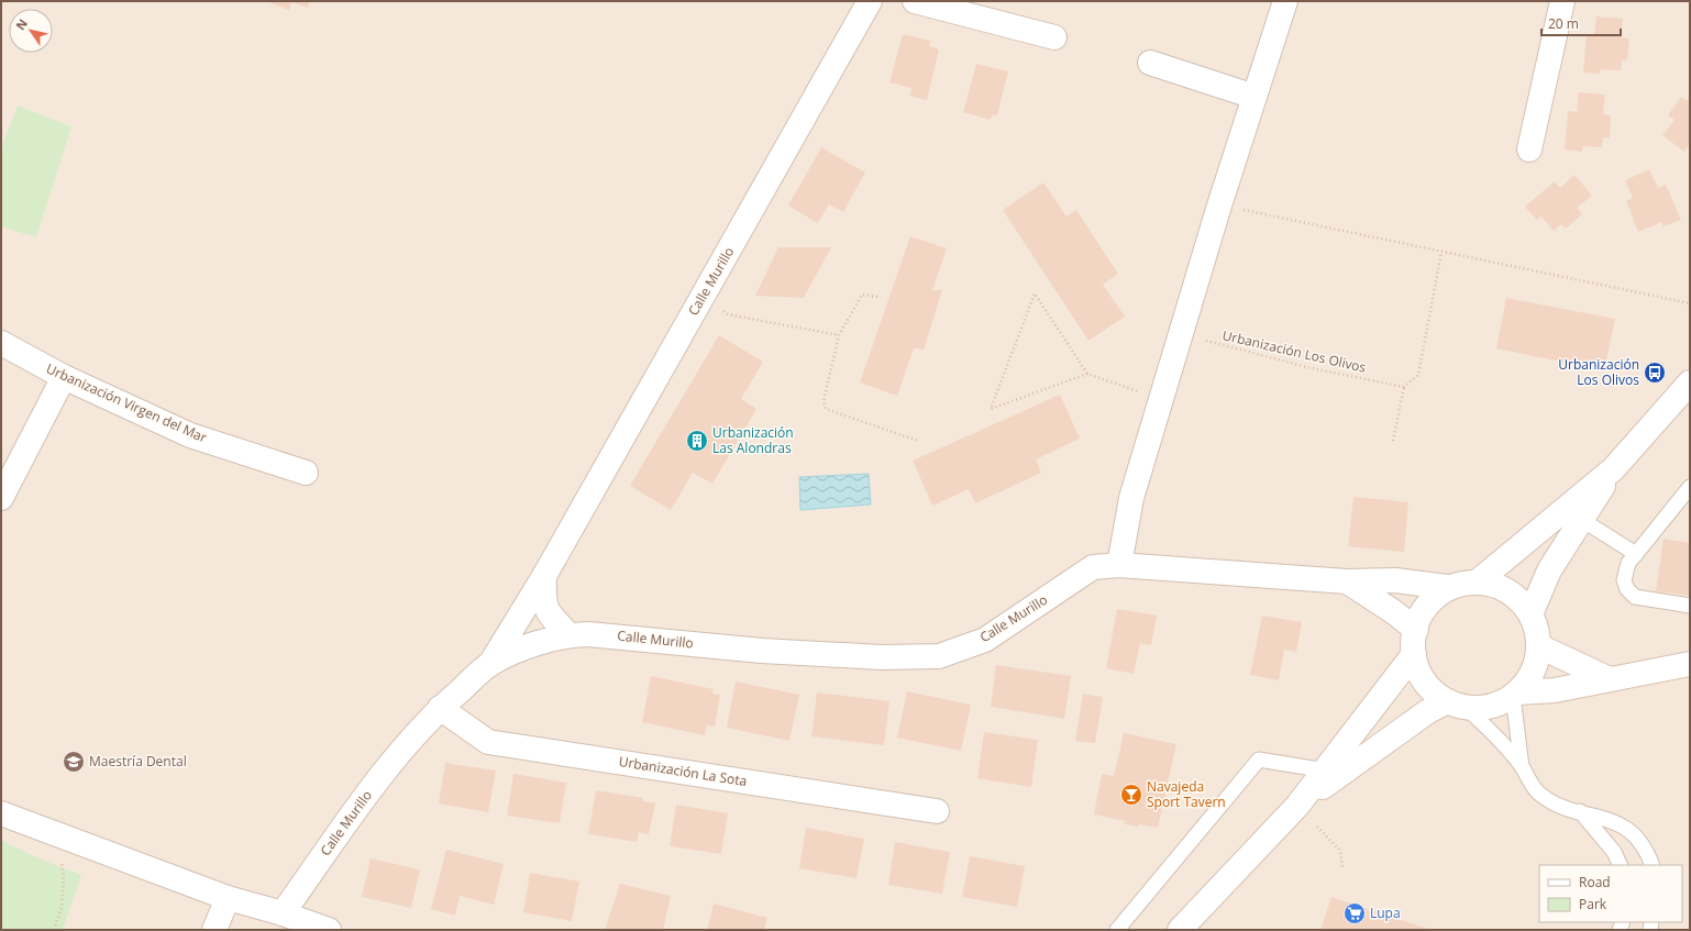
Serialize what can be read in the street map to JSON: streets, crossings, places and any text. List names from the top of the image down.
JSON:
{
  "streets": {
    "street": ["Calle Murillo", "Urbanización Virgen del Mar", "Urbanización La Sota"],
    "path": ["Urbanización Los Olivos"]
  },
  "crossings": [
    ["Calle Murillo", "Urbanización La Sota"]
  ],
  "places": {
    "bus stop": ["Urbanización Los Olivos"],
    "building": ["Urbanización Las Alondras"],
    "school or university": ["Maestría Dental"],
    "bar": ["Navajeda Sport Tavern"],
    "supermarket": ["Lupa"]
  },
  "legend": ["Road", "Park"],
  "scale_bar": "20 m",
  "north": "top left"
}
